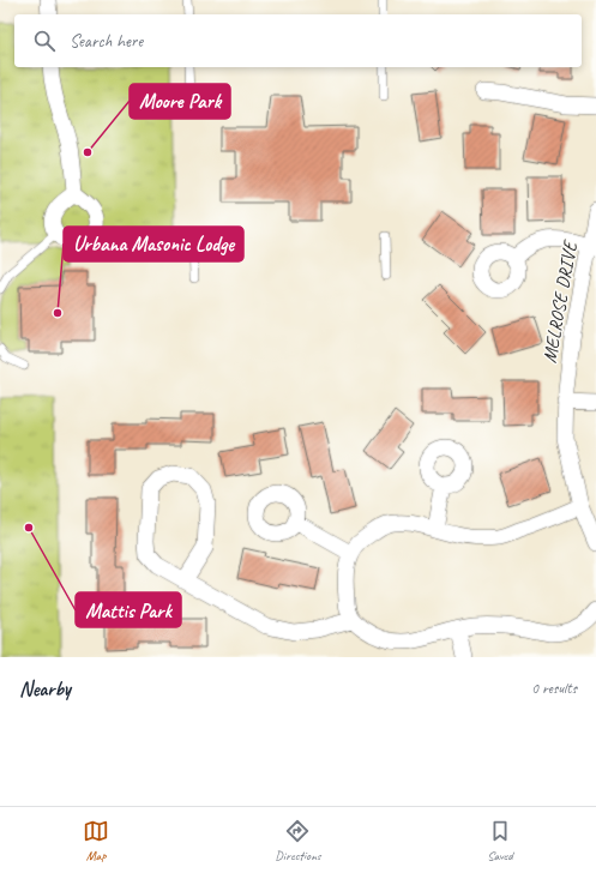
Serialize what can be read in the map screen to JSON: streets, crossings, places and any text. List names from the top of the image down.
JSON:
{
  "streets": {
    "street": ["MELROSE DRIVE"]
  },
  "places": ["Moore Park", "Urbana Masonic Lodge", "Mattis Park"],
  "page": {
    "search": "Search here",
    "heading": ["Nearby", "0 results"],
    "nav": ["Map", "Directions", "Saved"]
  }
}
